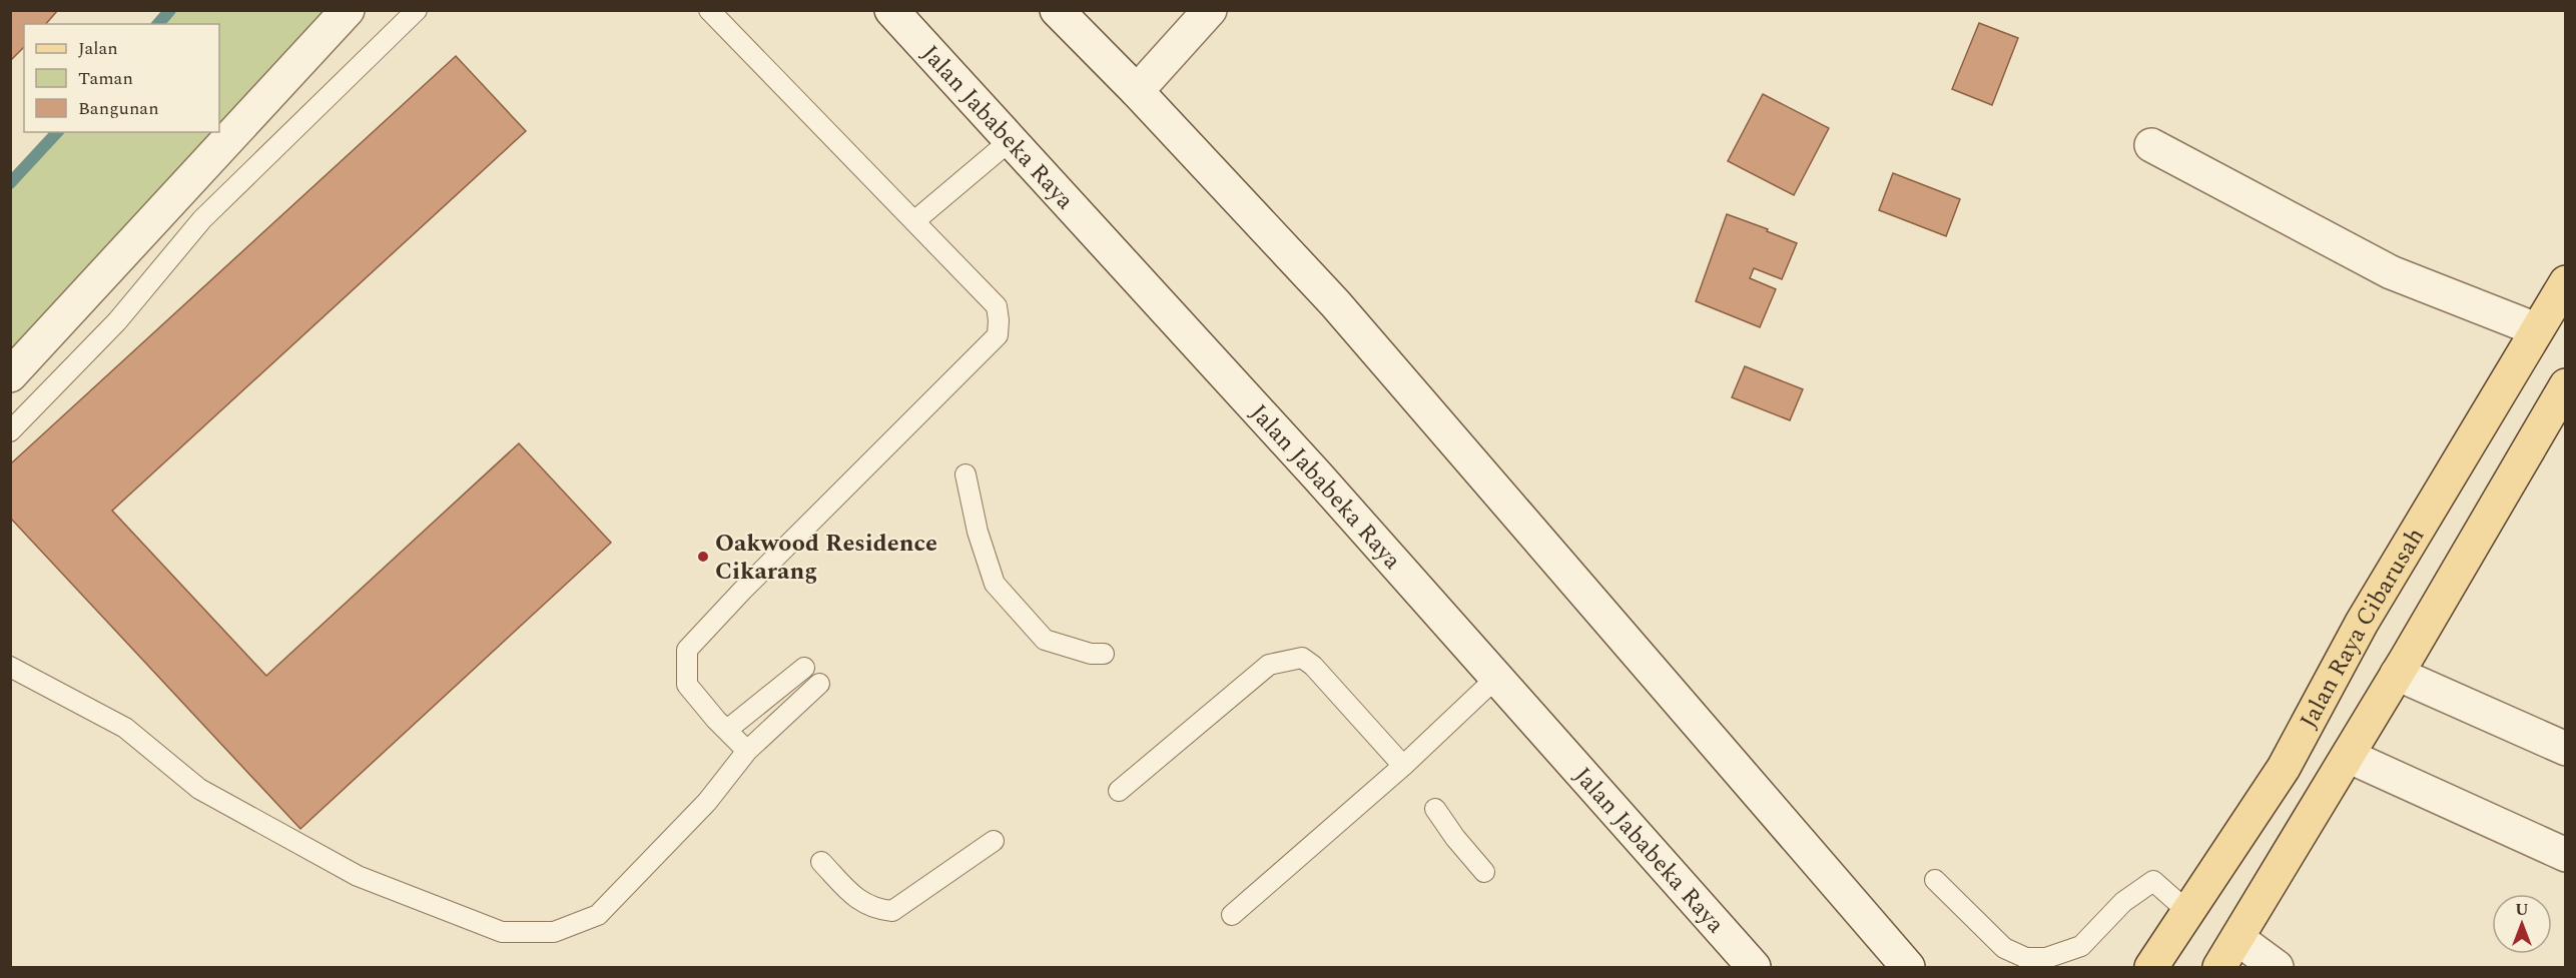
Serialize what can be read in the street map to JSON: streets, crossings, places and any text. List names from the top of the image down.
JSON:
{
  "streets": {
    "main road": ["Jalan Jababeka Raya", "Jalan Raya Cibarusah"]
  },
  "places": ["Oakwood Residence Cikarang"],
  "legend": ["Jalan", "Taman", "Bangunan"],
  "north": "top"
}
